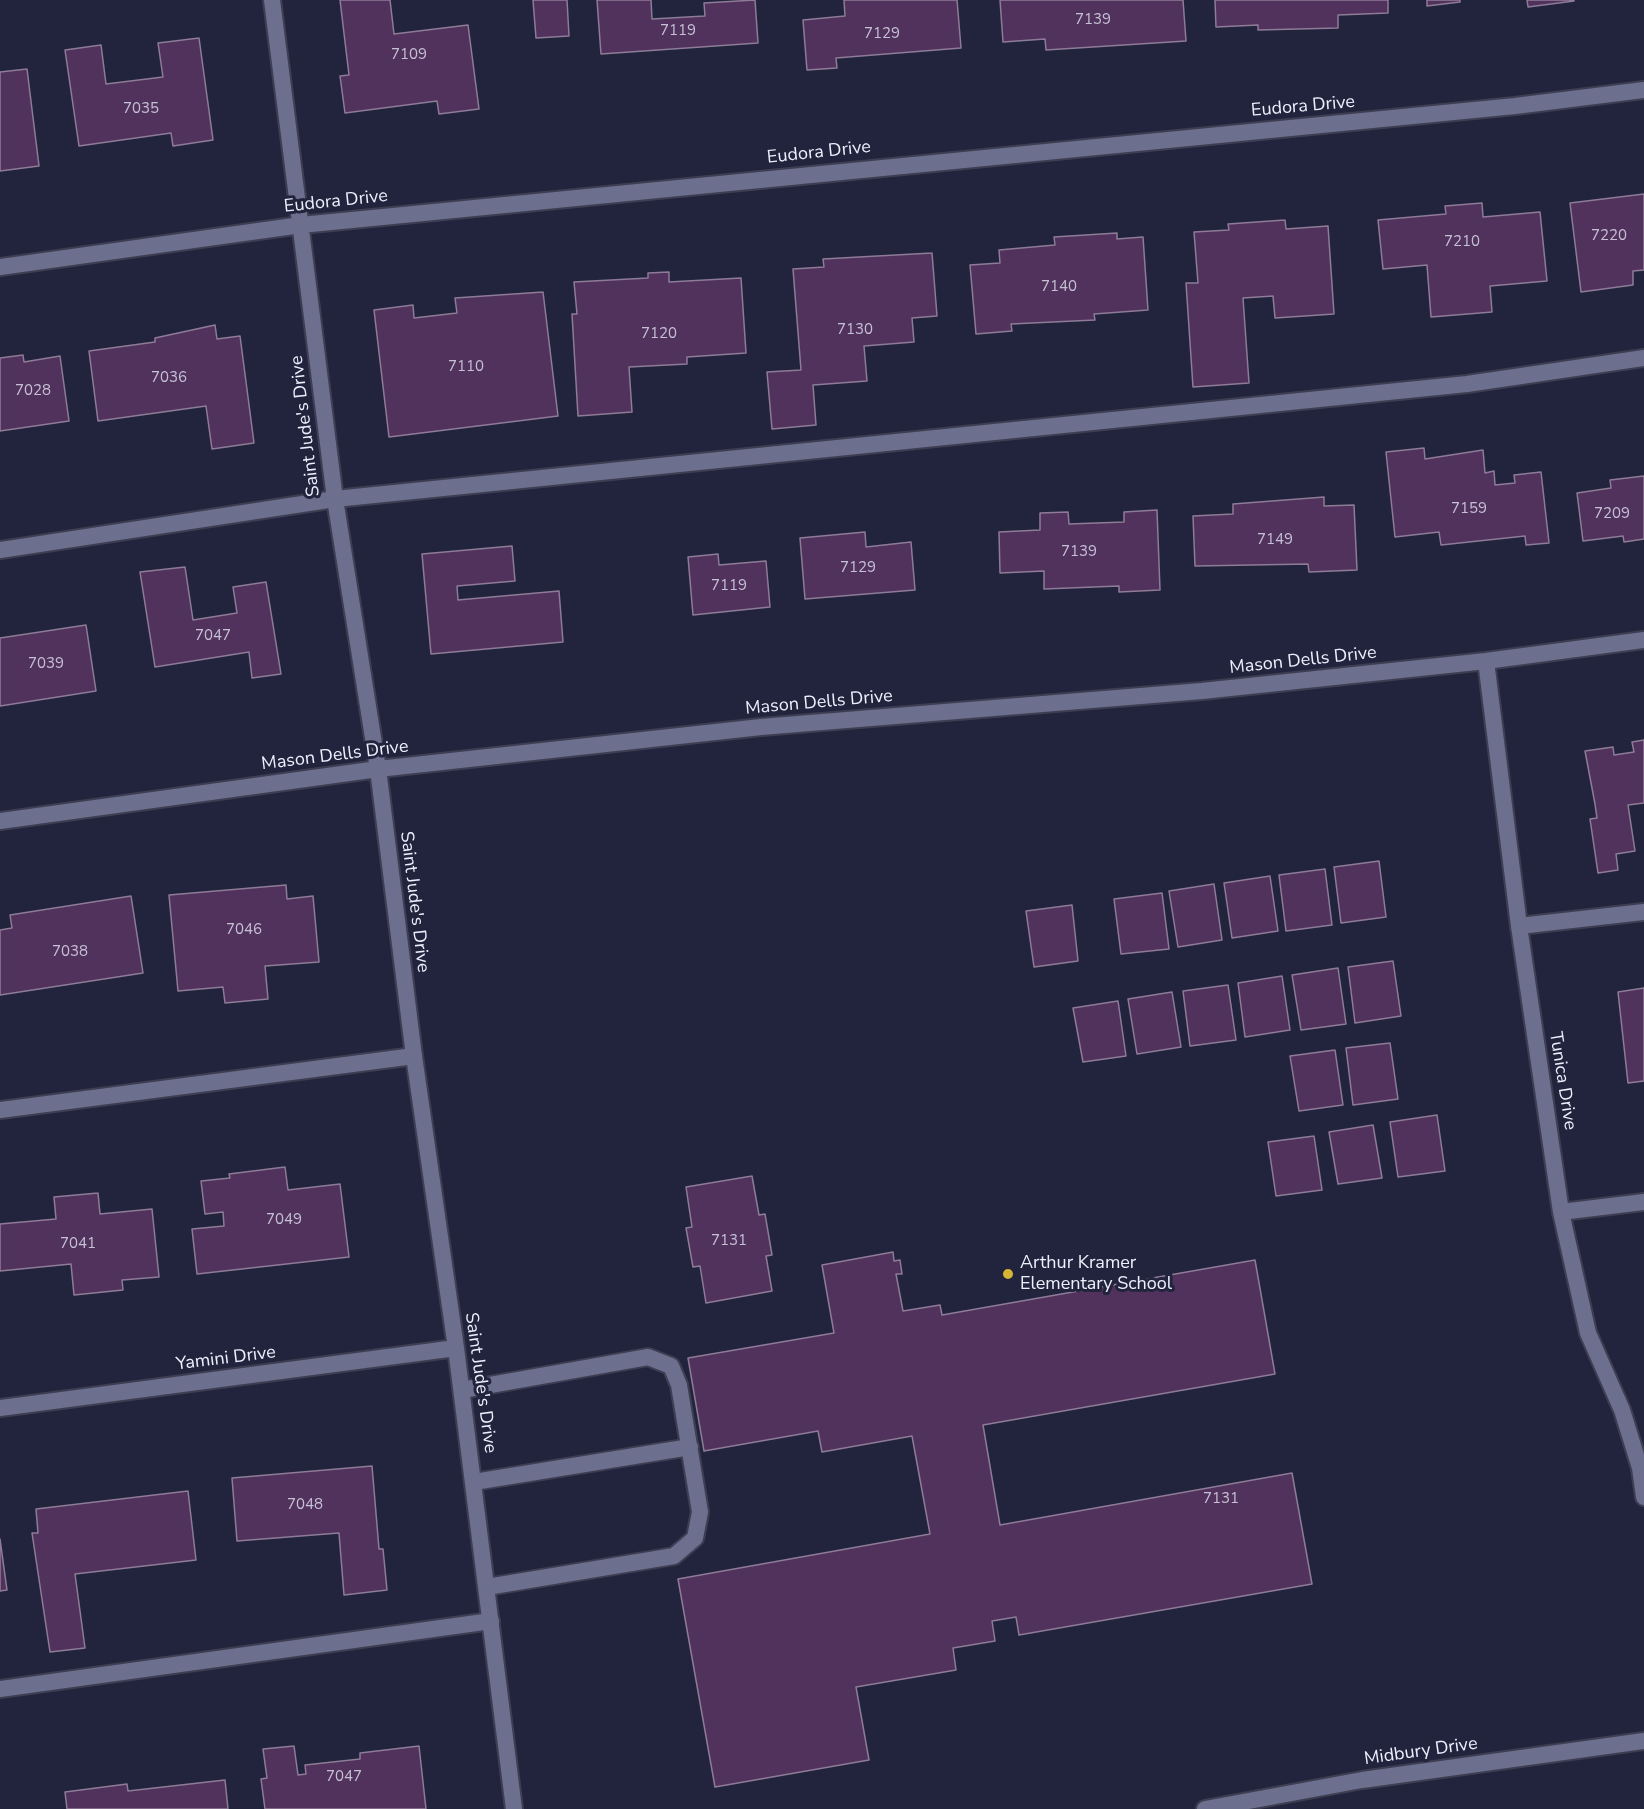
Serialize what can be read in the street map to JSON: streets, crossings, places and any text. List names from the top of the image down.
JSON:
{
  "streets": {
    "street": [
      "Eudora Drive",
      "Saint Jude's Drive",
      "Mason Dells Drive",
      "Tunica Drive",
      "Yamini Drive",
      "Midbury Drive"
    ]
  },
  "crossings": [
    ["Eudora Drive", "Saint Jude's Drive"],
    ["Saint Jude's Drive", "Mason Dells Drive"],
    ["Saint Jude's Drive", "Yamini Drive"],
    ["Mason Dells Drive", "Tunica Drive"]
  ],
  "places": ["Arthur Kramer Elementary School"],
  "house_numbers": [
    "7139",
    "7119",
    "7129",
    "7109",
    "7035",
    "7220",
    "7210",
    "7140",
    "7130",
    "7120",
    "7110",
    "7036",
    "7028",
    "7159",
    "7209",
    "7149",
    "7139",
    "7129",
    "7119",
    "7047",
    "7039",
    "7046",
    "7038",
    "7049",
    "7131",
    "7041",
    "7131",
    "7048",
    "7047"
  ]
}
